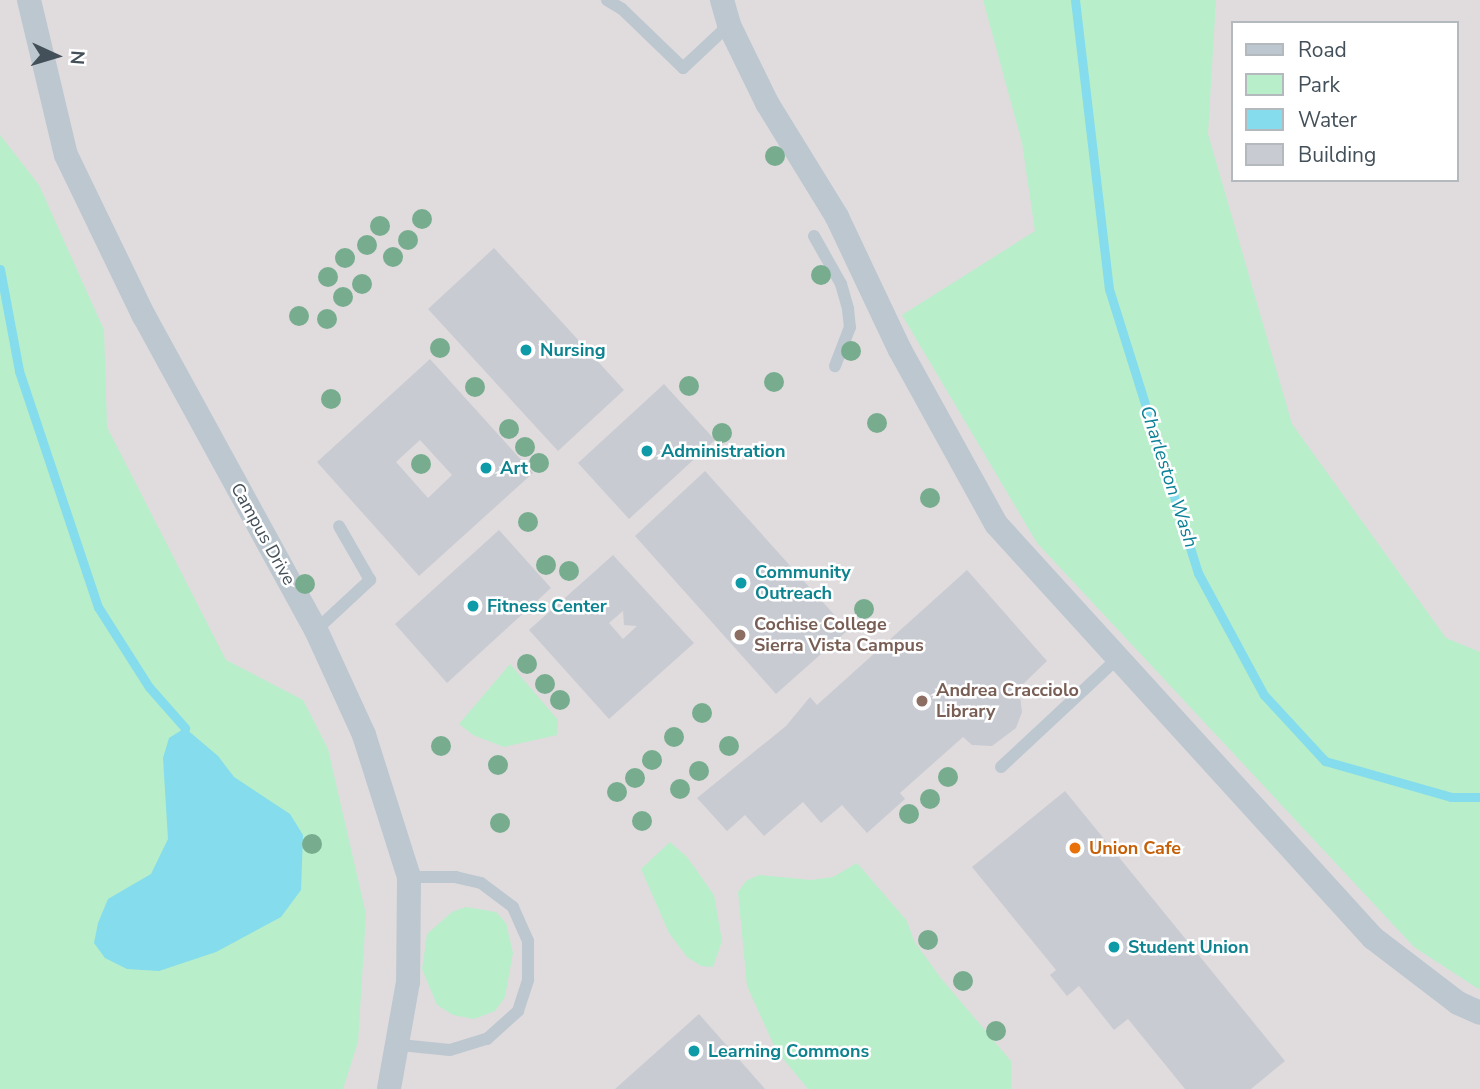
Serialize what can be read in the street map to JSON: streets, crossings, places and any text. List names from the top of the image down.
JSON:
{
  "streets": {
    "street": ["Campus Drive"]
  },
  "water": ["Charleston Wash"],
  "places": [
    "Nursing",
    "Administration",
    "Art",
    "Community Outreach",
    "Fitness Center",
    "Cochise College Sierra Vista Campus",
    "Andrea Cracciolo Library",
    "Union Cafe",
    "Student Union",
    "Learning Commons"
  ],
  "legend": [
    "Road",
    "Park",
    "Water",
    "Building"
  ],
  "north": "right"
}
